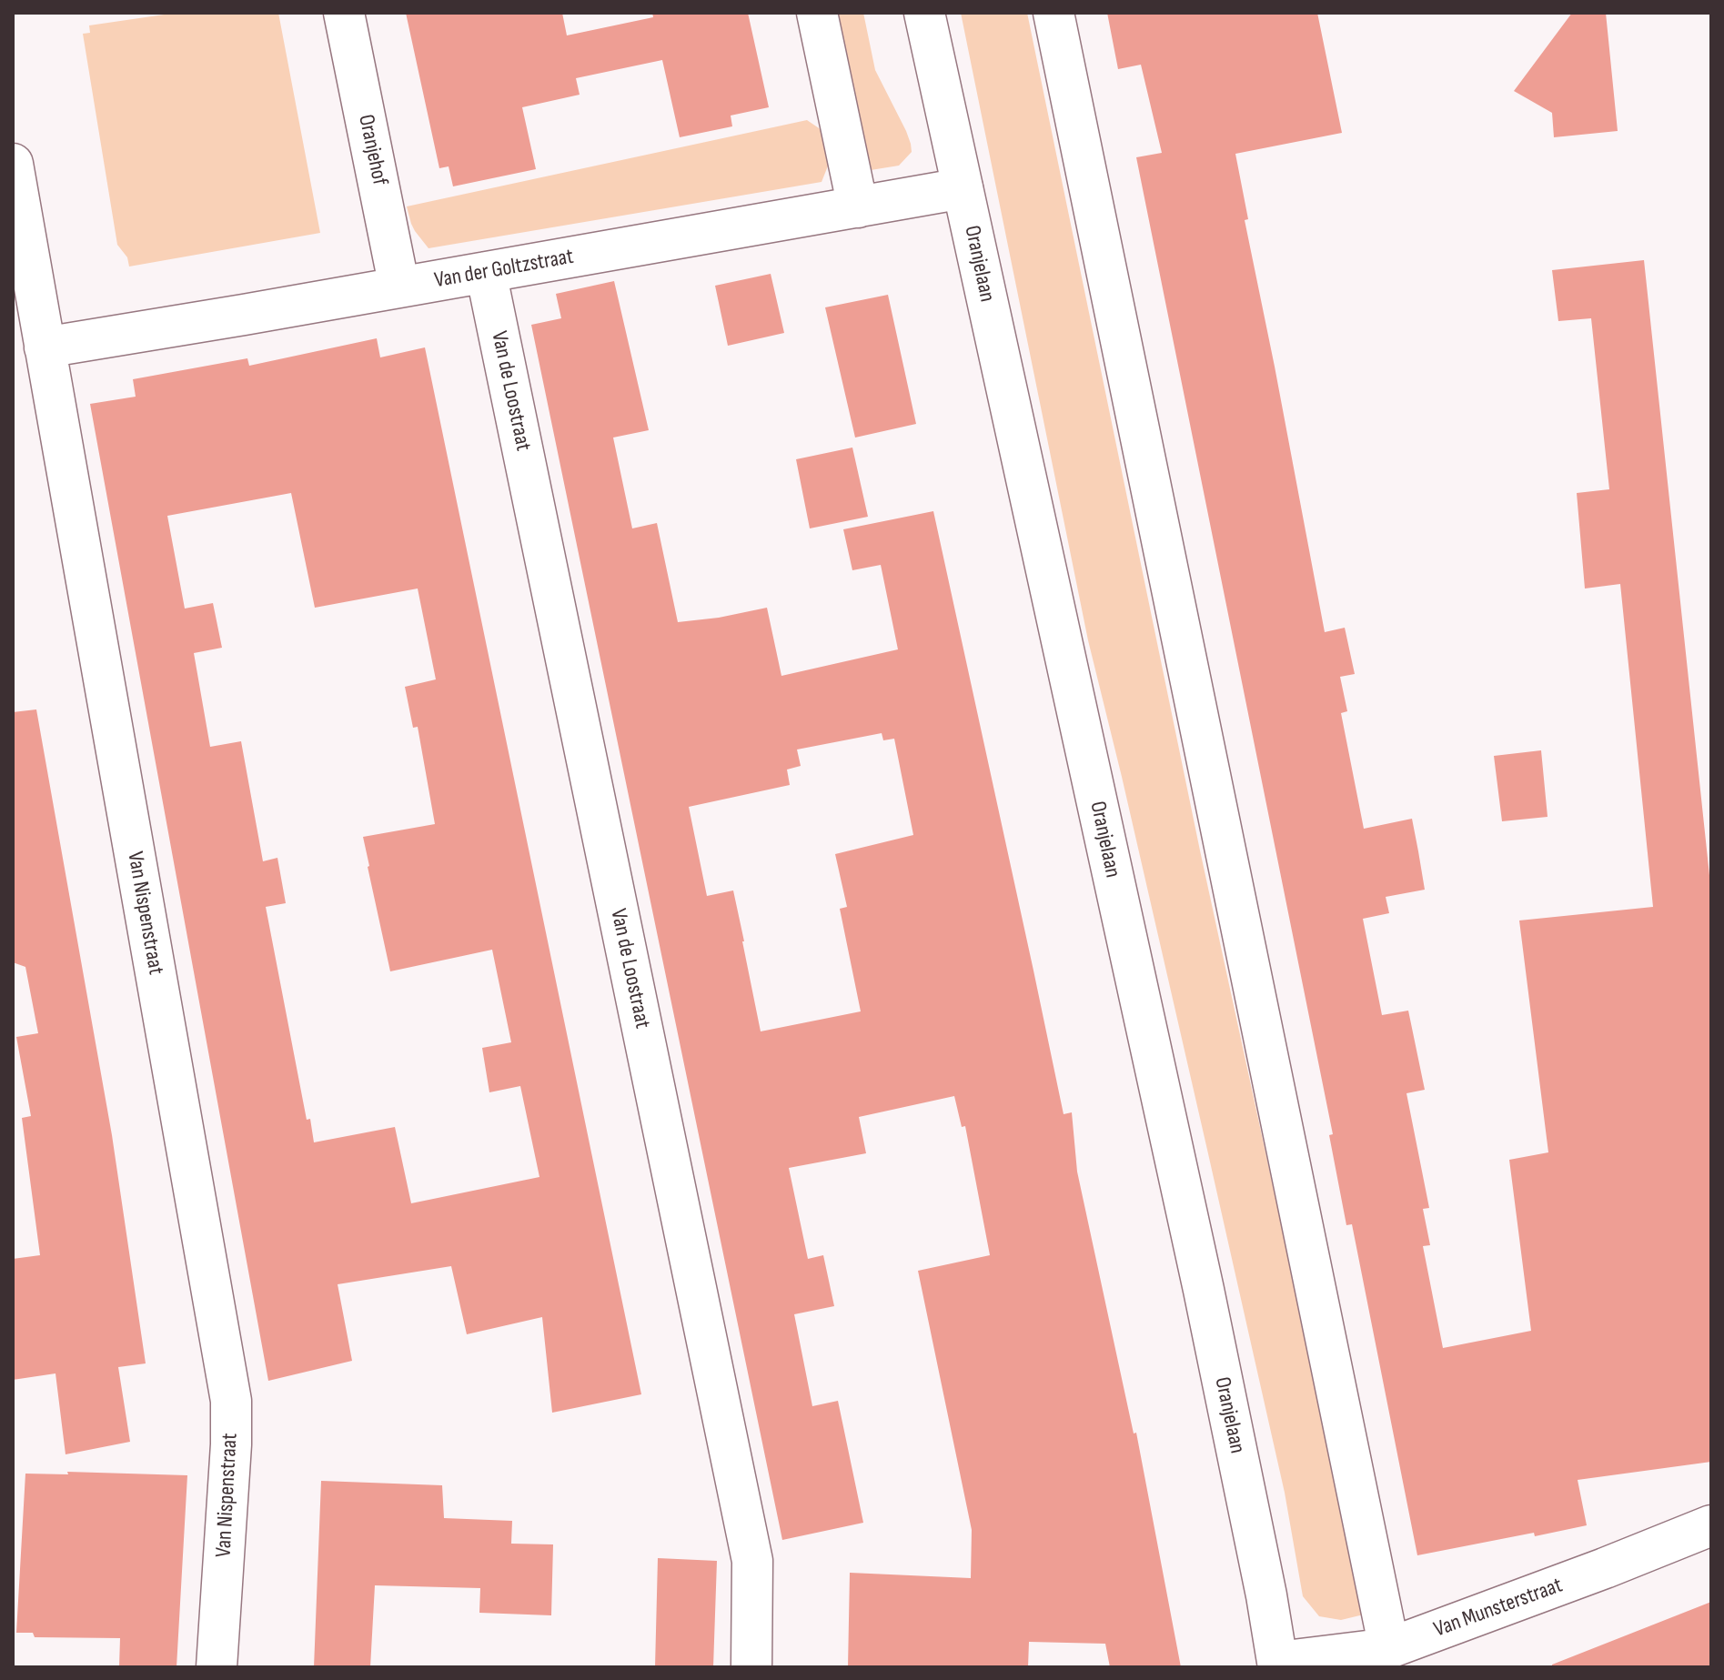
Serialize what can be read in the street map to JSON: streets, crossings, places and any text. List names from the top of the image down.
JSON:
{
  "streets": {
    "street": [
      "Oranjehof",
      "Oranjelaan",
      "Van der Goltzstraat",
      "Van de Loostraat",
      "Van Nispenstraat",
      "Van Munsterstraat"
    ]
  },
  "crossings": [
    ["Oranjehof", "Van der Goltzstraat"],
    ["Oranjelaan", "Van der Goltzstraat"],
    ["Oranjelaan", "Van Munsterstraat"],
    ["Van der Goltzstraat", "Van de Loostraat"],
    ["Van der Goltzstraat", "Van Nispenstraat"]
  ]
}
